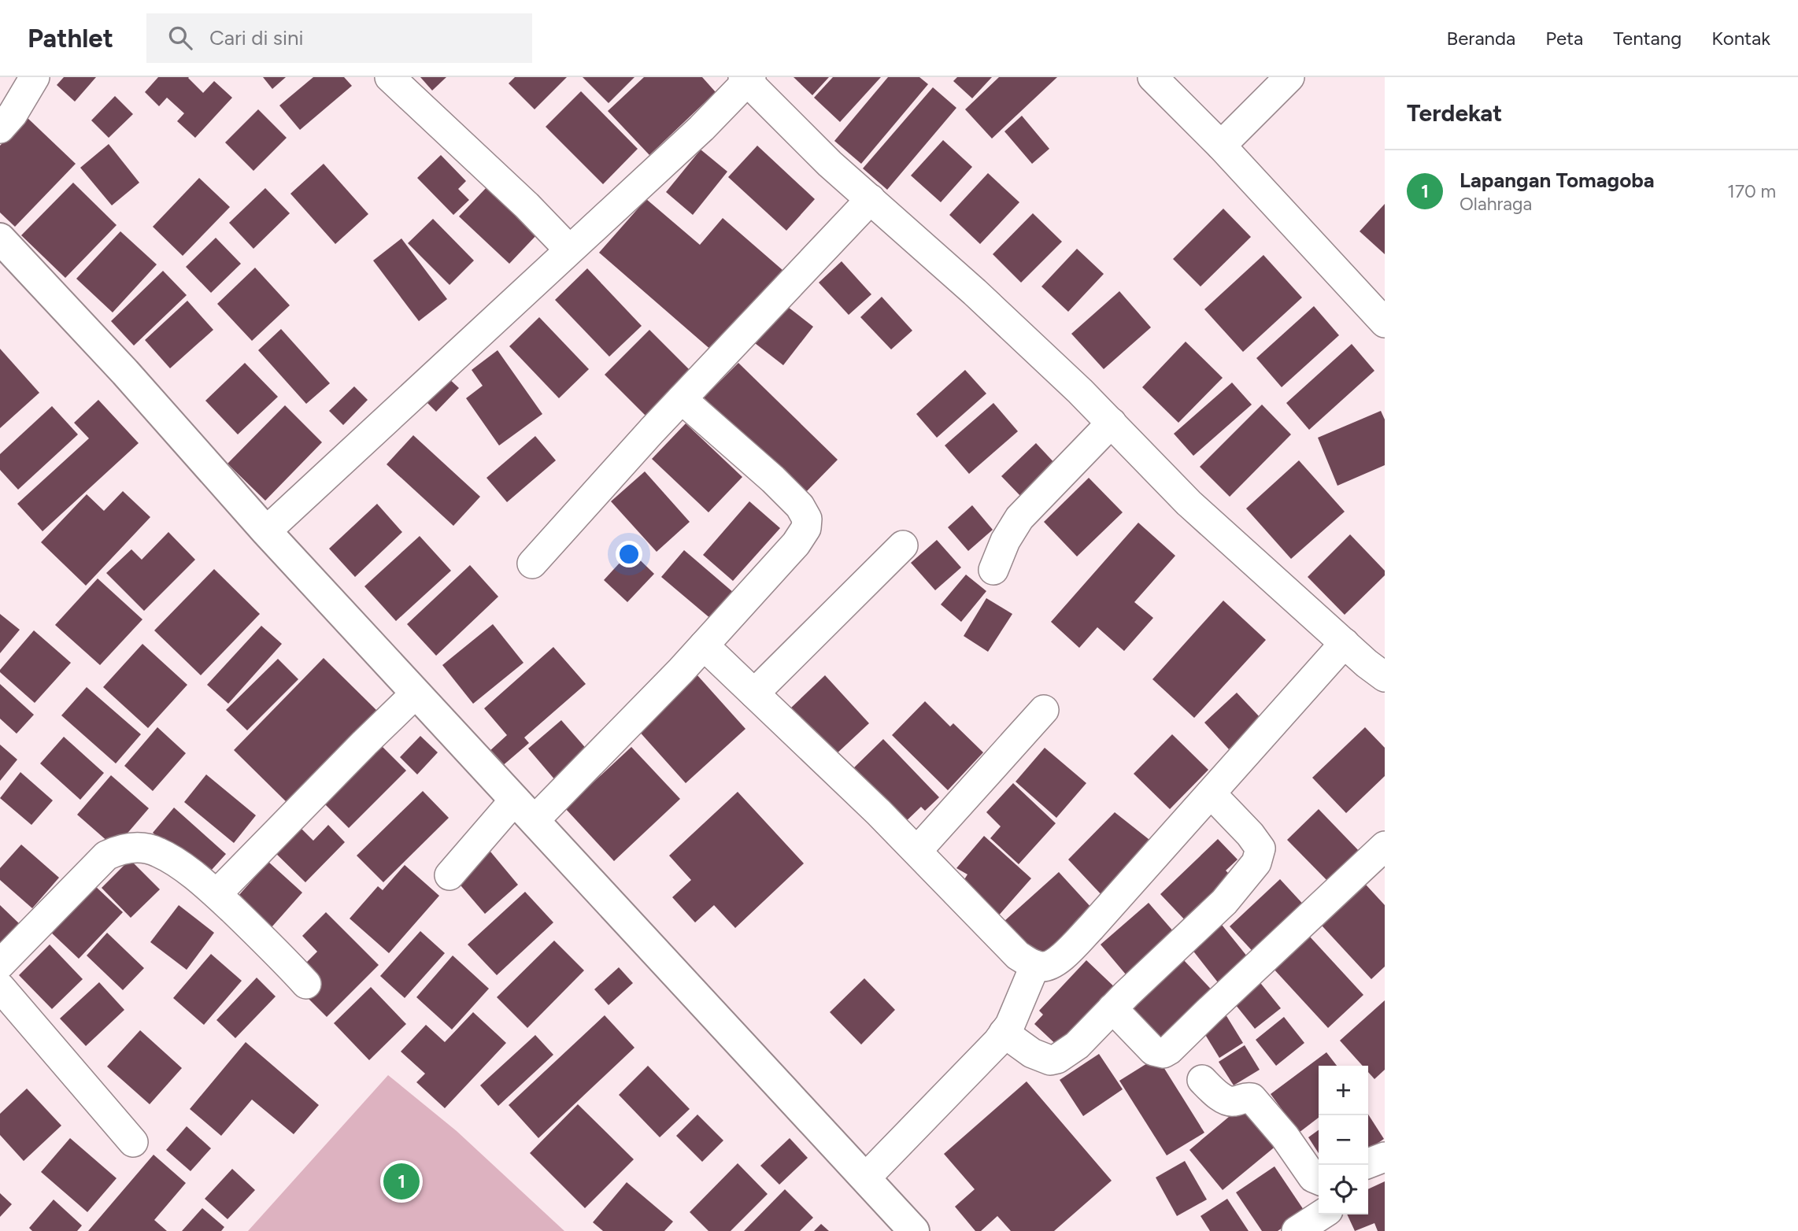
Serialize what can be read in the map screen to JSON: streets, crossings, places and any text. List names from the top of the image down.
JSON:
{
  "page": {
    "header": "Pathlet",
    "search": "Cari di sini",
    "nav": [
      "Beranda",
      "Peta",
      "Tentang",
      "Kontak"
    ],
    "heading": "Terdekat",
    "list": [
      {
        "mark": "1",
        "name": "Lapangan Tomagoba",
        "note": "Olahraga",
        "value": "170 m"
      }
    ],
    "map_buttons": ["+", "−"],
    "pins": "1"
  }
}
